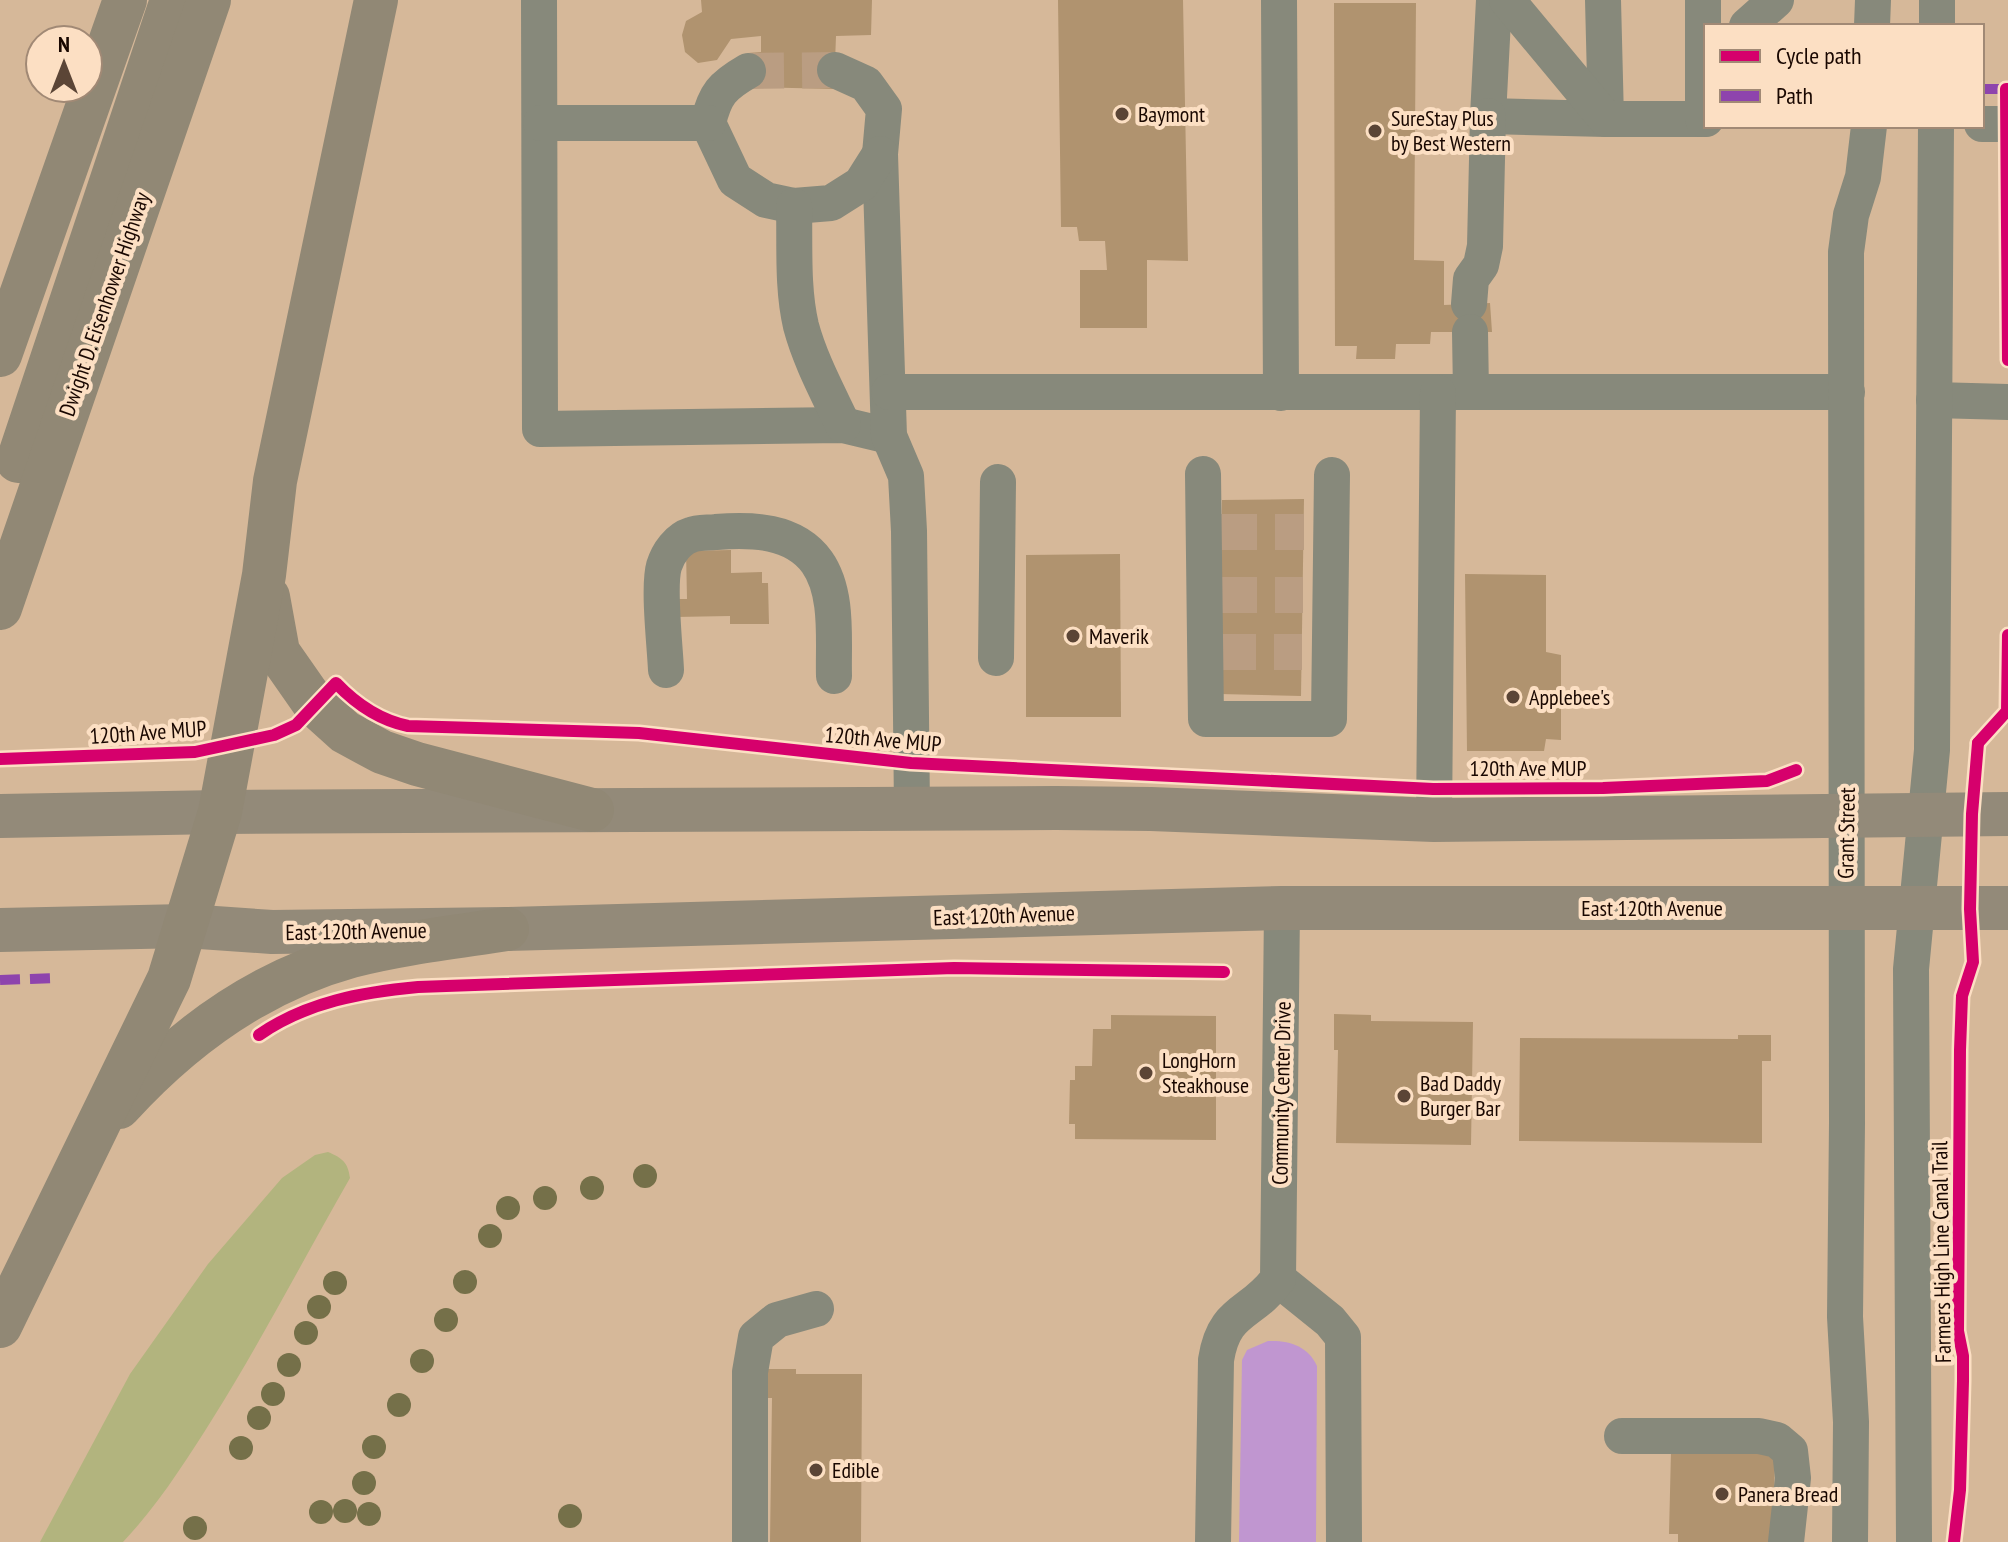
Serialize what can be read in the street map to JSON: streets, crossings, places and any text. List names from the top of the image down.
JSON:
{
  "streets": {
    "highway": ["Dwight D. Eisenhower Highway"],
    "main road": ["East 120th Avenue"],
    "street": ["Grant Street", "Community Center Drive"],
    "cycle path": ["120th Ave MUP", "Farmers High Line Canal Trail"]
  },
  "crossings": [
    ["Grant Street", "East 120th Avenue"],
    ["East 120th Avenue", "Community Center Drive"]
  ],
  "places": [
    "Baymont",
    "SureStay Plus by Best Western",
    "Maverik",
    "Applebee's",
    "LongHorn Steakhouse",
    "Bad Daddy Burger Bar",
    "Edible",
    "Panera Bread"
  ],
  "legend": ["Cycle path", "Path"],
  "north": "top"
}
